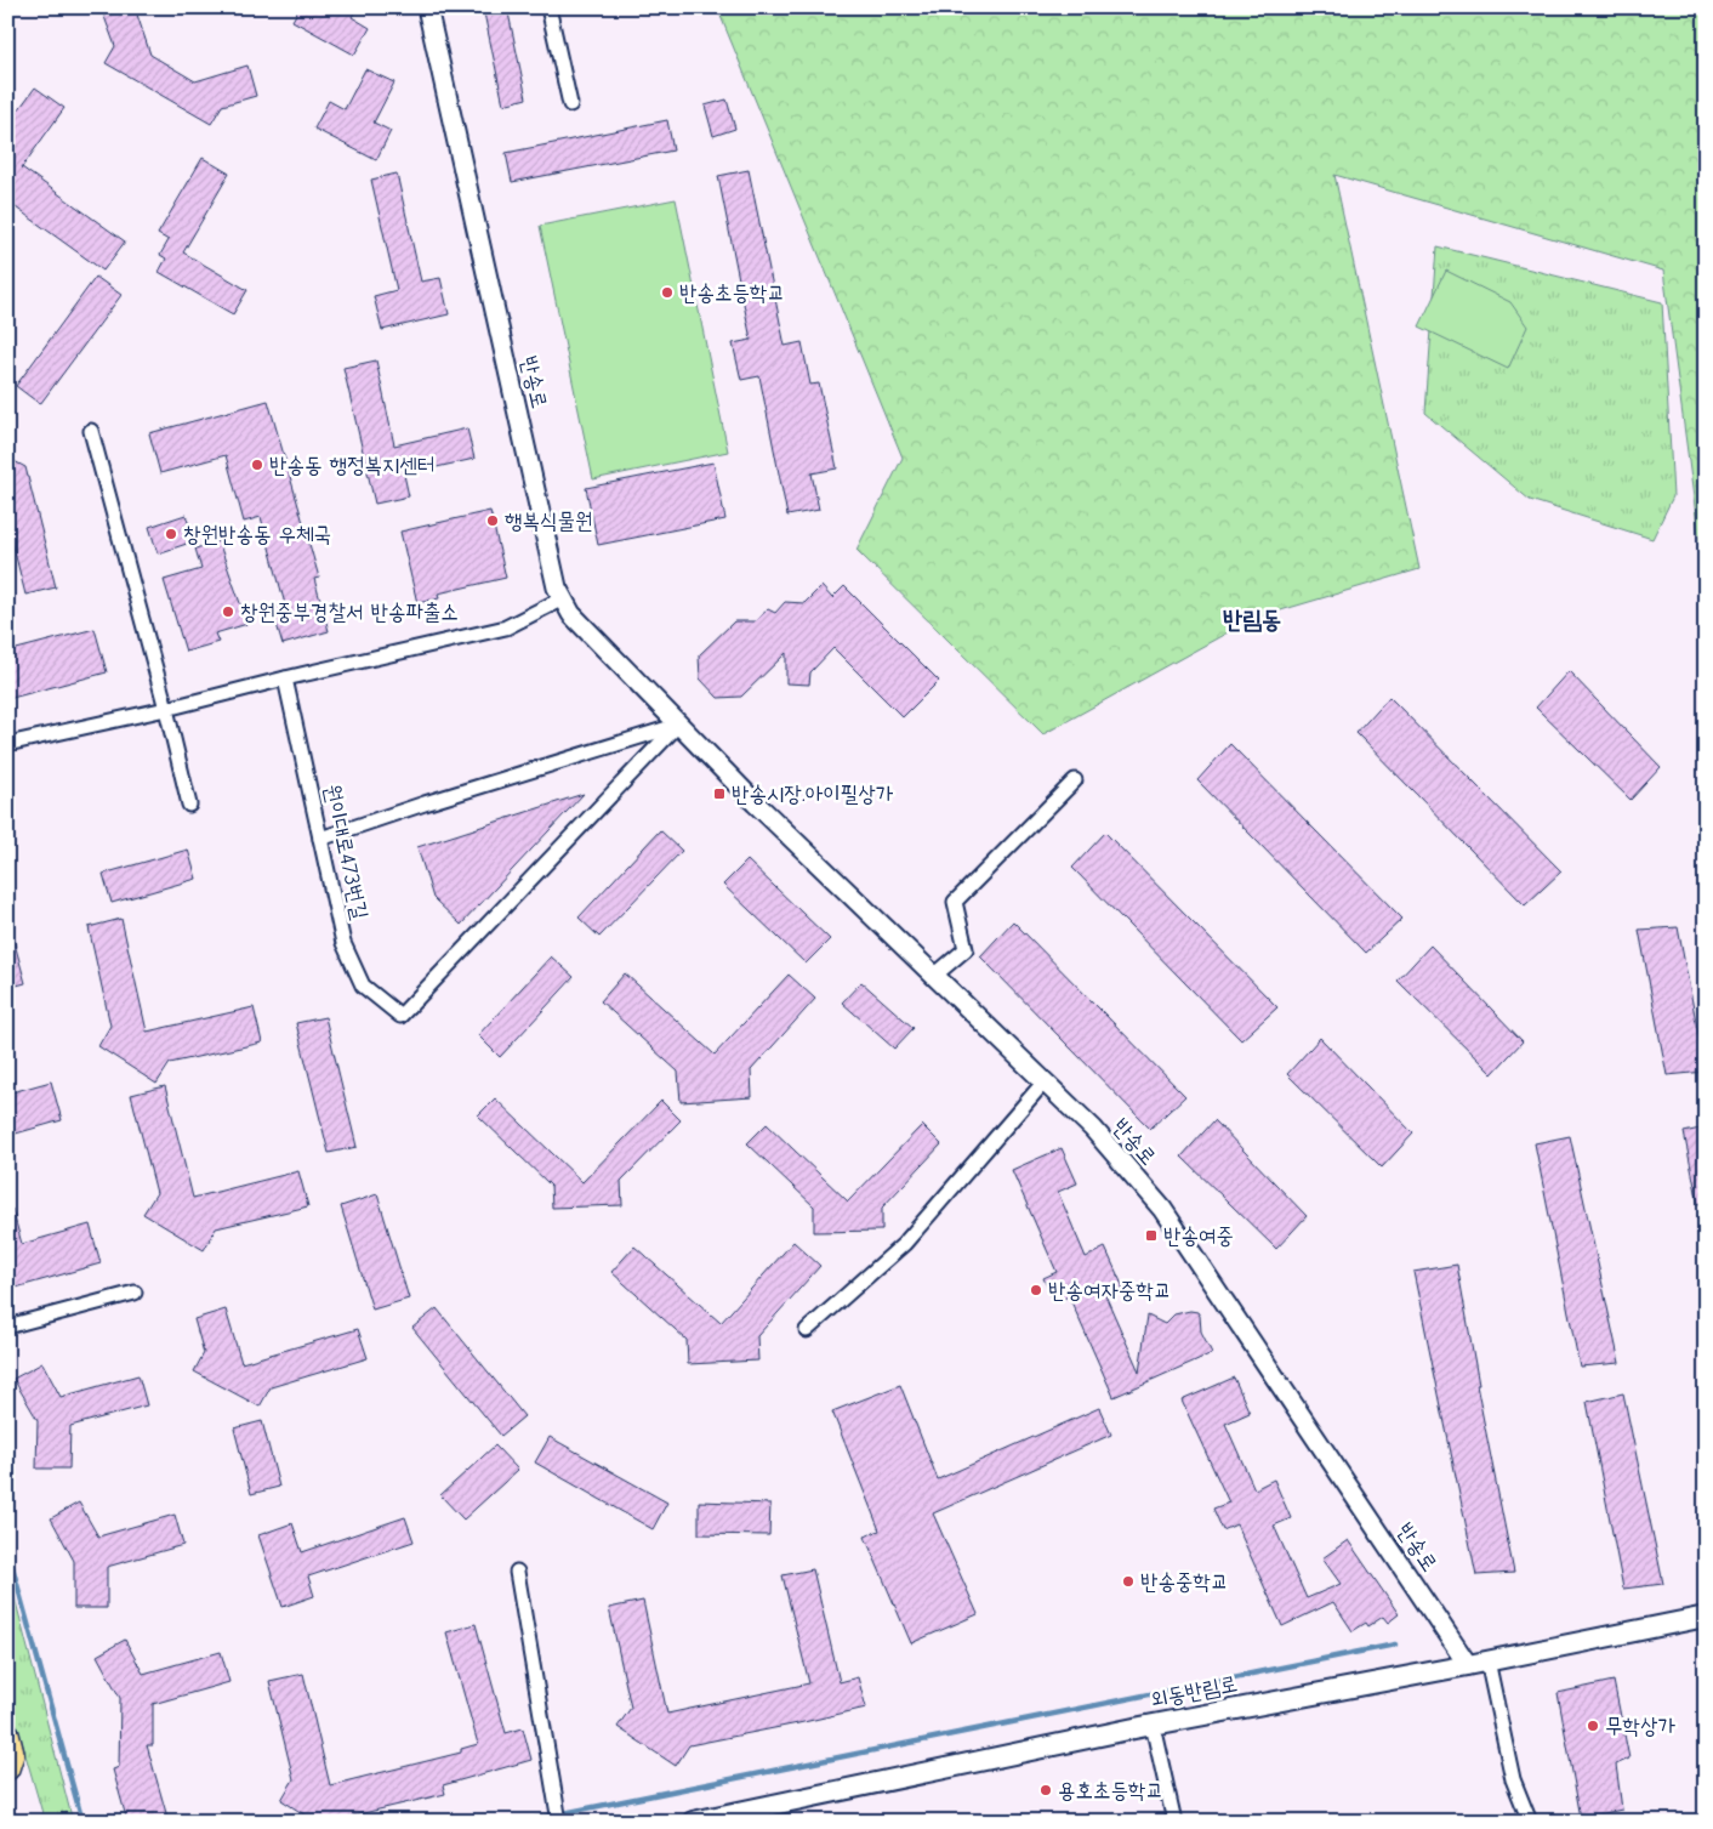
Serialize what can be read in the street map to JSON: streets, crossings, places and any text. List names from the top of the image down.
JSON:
{
  "streets": {
    "main road": ["외동반림로"],
    "street": ["반송로", "원이대로473번길"]
  },
  "crossings": [
    ["반송로", "원이대로473번길"],
    ["반송로", "외동반림로"]
  ],
  "districts": ["반림동"],
  "places": {
    "other": [
      "반송초등학교",
      "반송동 행정복지센터",
      "행복식물원",
      "창원반송동 우체국",
      "창원중부경찰서 반송파출소",
      "반송여자중학교",
      "반송중학교",
      "무학상가",
      "용호초등학교"
    ],
    "transit": ["반송시장.아이필상가", "반송여중"]
  }
}
